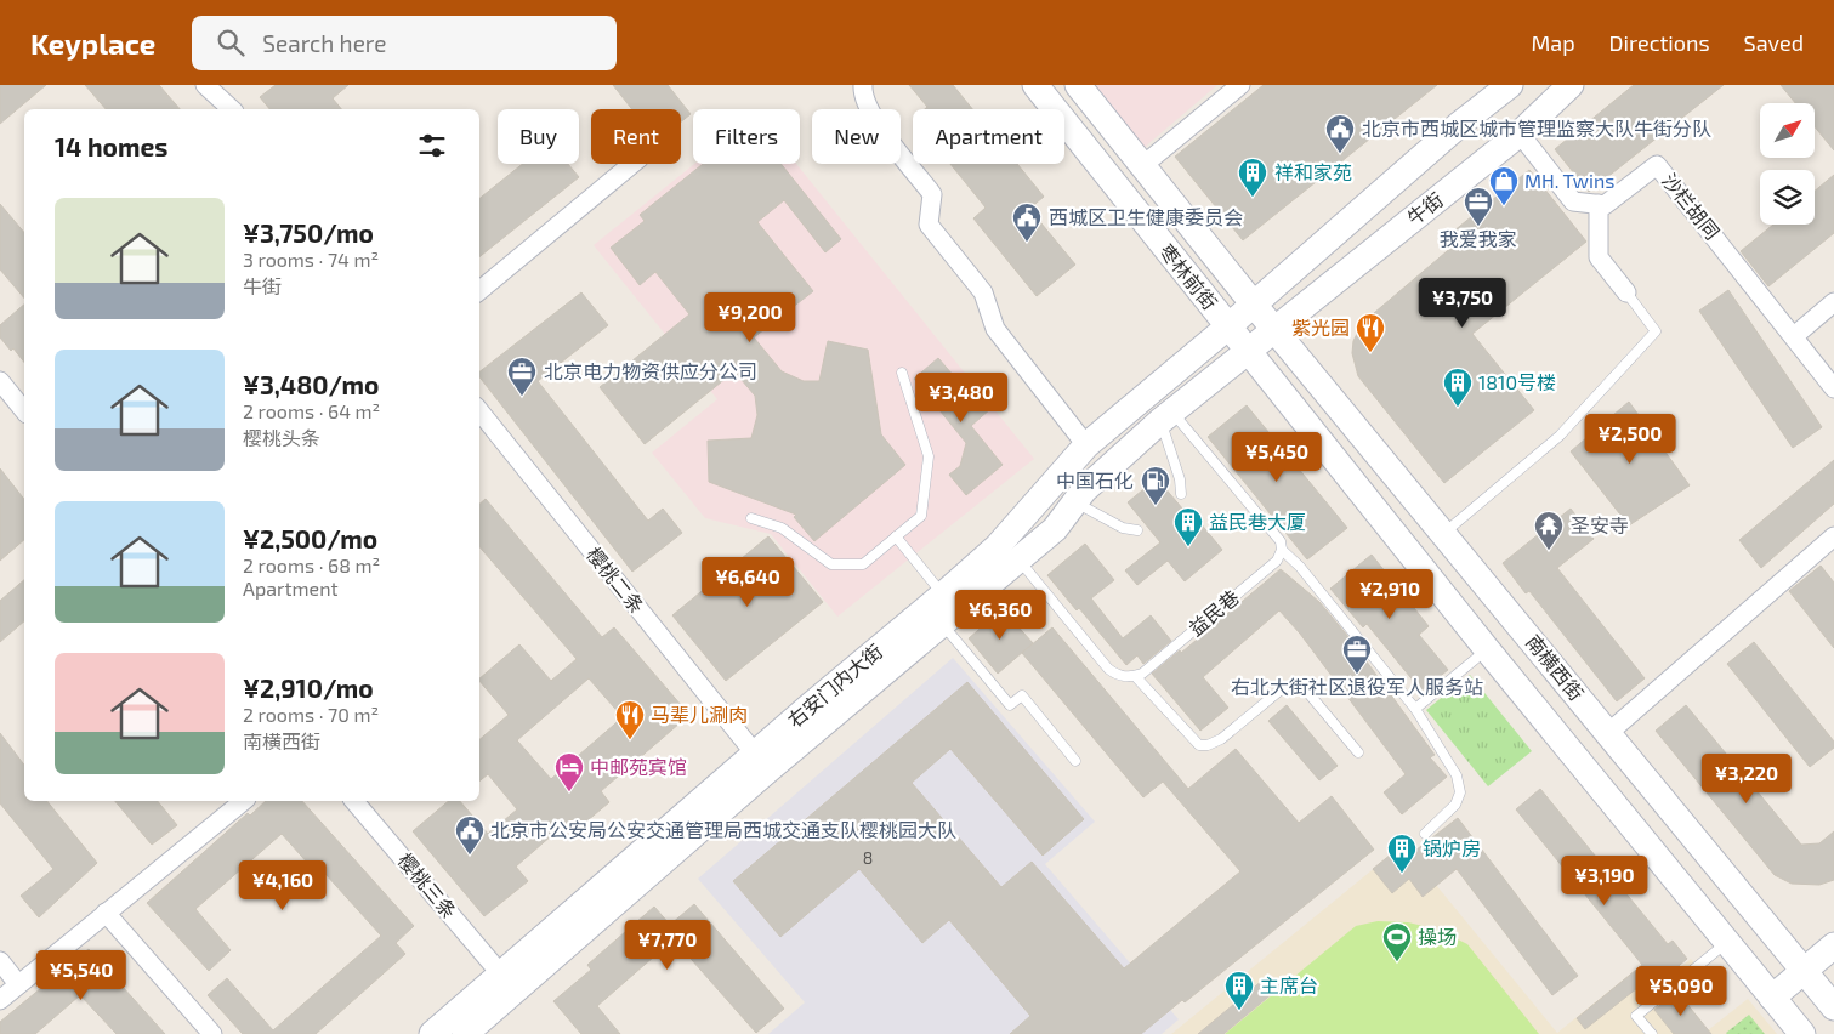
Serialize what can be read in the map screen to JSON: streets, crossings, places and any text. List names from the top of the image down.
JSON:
{
  "streets": {
    "main road": [
      "牛街",
      "枣林前街",
      "南横西街",
      "右安门内大街"
    ],
    "street": ["沙栏胡同", "樱桃二条", "樱桃三条"],
    "lane": ["益民巷"]
  },
  "crossings": [
    ["牛街", "枣林前街"],
    ["牛街", "南横西街"],
    ["牛街", "右安门内大街"],
    ["枣林前街", "南横西街"],
    ["枣林前街", "右安门内大街"],
    ["樱桃二条", "右安门内大街"],
    ["南横西街", "右安门内大街"],
    ["右安门内大街", "樱桃三条"]
  ],
  "places": {
    "public building": ["北京市西城区城市管理监察大队牛街分队", "西城区卫生健康委员会", "北京市公安局公安交通管理局西城交通支队樱桃园大队"],
    "building": [
      "祥和家苑",
      "1810号楼",
      "益民巷大厦",
      "锅炉房",
      "主席台"
    ],
    "shop": ["MH. Twins"],
    "office": ["我爱我家", "北京电力物资供应分公司", "右北大街社区退役军人服务站"],
    "restaurant": ["紫光园", "马辈儿涮肉"],
    "fuel station": ["中国石化"],
    "temple": ["圣安寺"],
    "hotel": ["中邮苑宾馆"],
    "sports": ["操场"]
  },
  "house_numbers": ["8"],
  "north": "top right",
  "page": {
    "header": "Keyplace",
    "search": "Search here",
    "nav": ["Map", "Directions", "Saved"],
    "chip": [
      "Buy",
      "Rent",
      "Filters",
      "New",
      "Apartment"
    ],
    "heading": "14 homes",
    "list": [
      {
        "name": "¥3,750/mo",
        "note": "3 rooms · 74 m² · 牛街"
      },
      {
        "name": "¥3,480/mo",
        "note": "2 rooms · 64 m² · 樱桃头条"
      },
      {
        "name": "¥2,500/mo",
        "note": "2 rooms · 68 m² · Apartment"
      },
      {
        "name": "¥2,910/mo",
        "note": "2 rooms · 70 m² · 南横西街"
      }
    ],
    "price": [
      "¥3,750",
      "¥9,200",
      "¥3,480",
      "¥2,500",
      "¥5,450",
      "¥6,640",
      "¥2,910",
      "¥6,360",
      "¥3,220",
      "¥3,190",
      "¥4,160",
      "¥7,770",
      "¥5,540",
      "¥5,090"
    ]
  }
}
